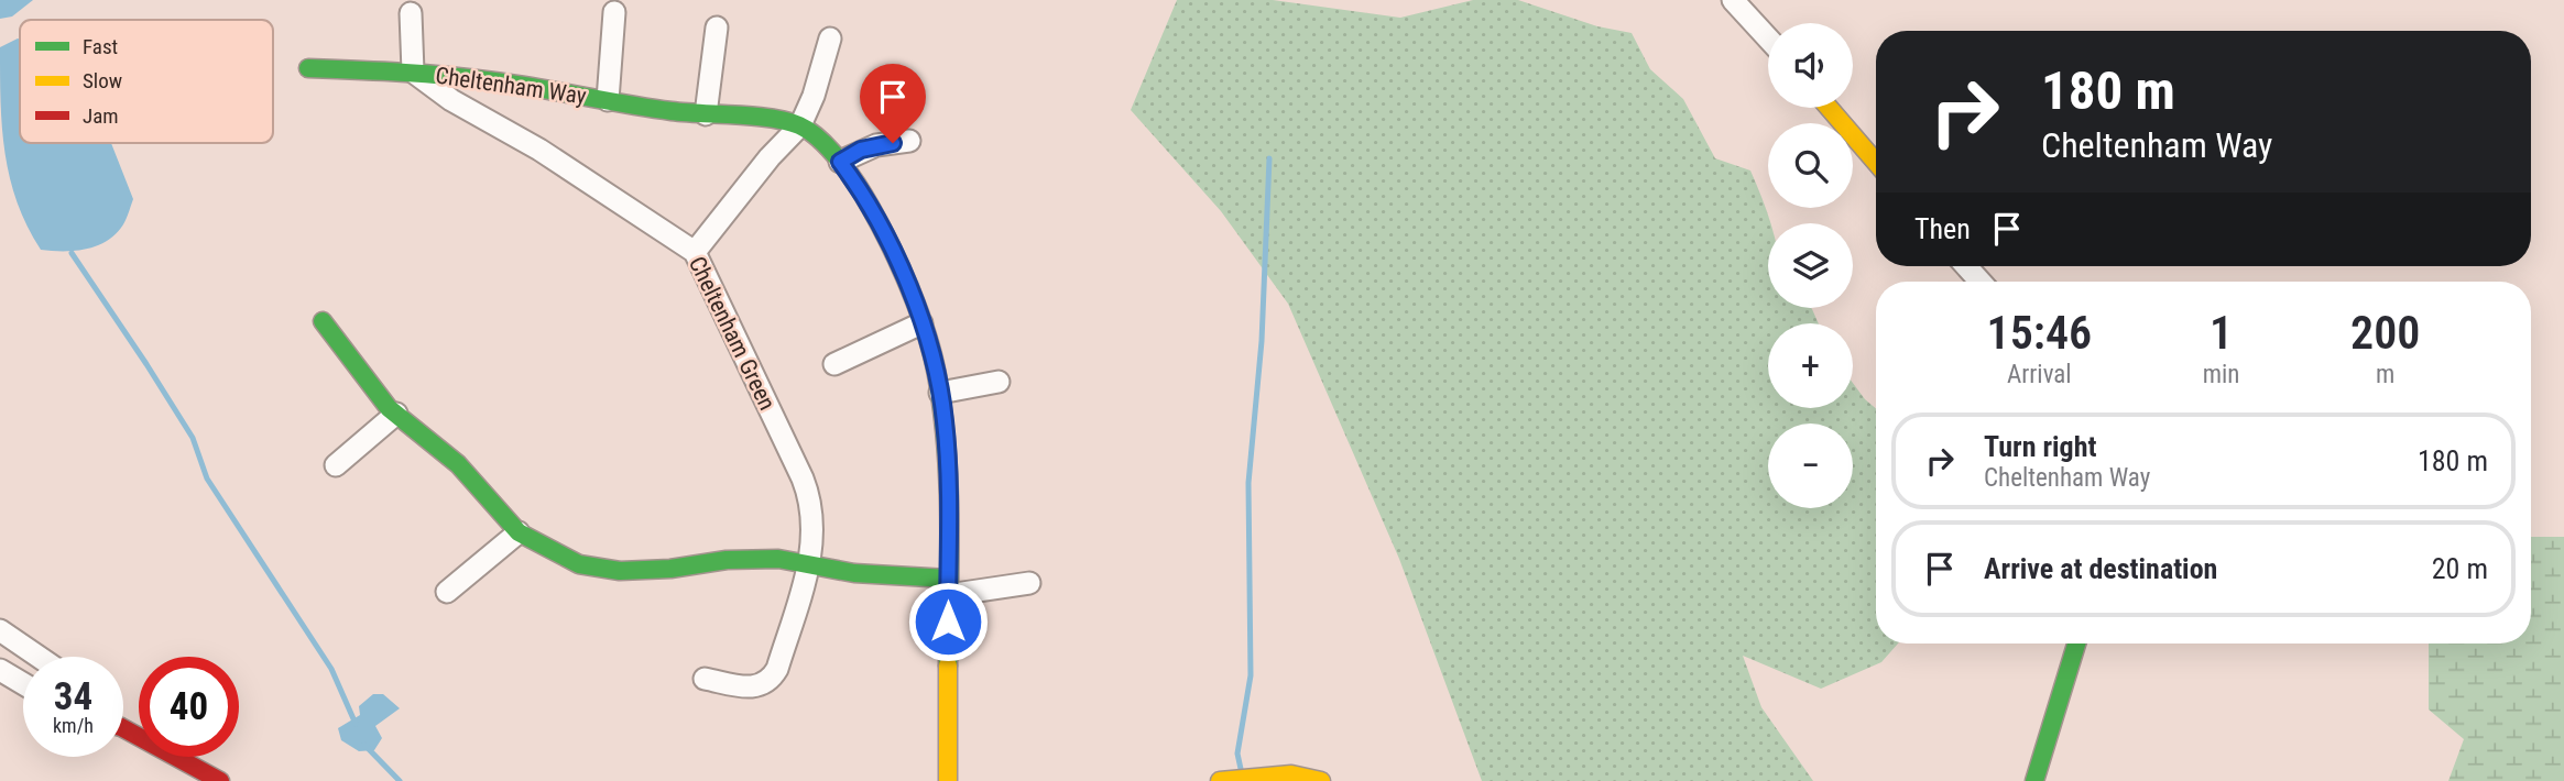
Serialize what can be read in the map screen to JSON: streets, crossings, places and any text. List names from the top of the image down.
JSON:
{
  "streets": {
    "street": ["Cheltenham Way", "Cheltenham Green"]
  },
  "crossings": [
    ["Cheltenham Way", "Cheltenham Green"]
  ],
  "legend": ["Fast", "Slow", "Jam"],
  "page": {
    "map_buttons": ["+", "−"],
    "turn": ["180 m", "Cheltenham Way"],
    "then": "Then",
    "eta": [
      "15:46",
      "Arrival",
      "1",
      "min",
      "200",
      "m"
    ],
    "list": [
      {
        "name": "Turn right",
        "note": "Cheltenham Way",
        "value": "180 m"
      },
      {
        "name": "Arrive at destination",
        "value": "20 m"
      }
    ],
    "speed": "34 km/h",
    "limit": "40"
  }
}
